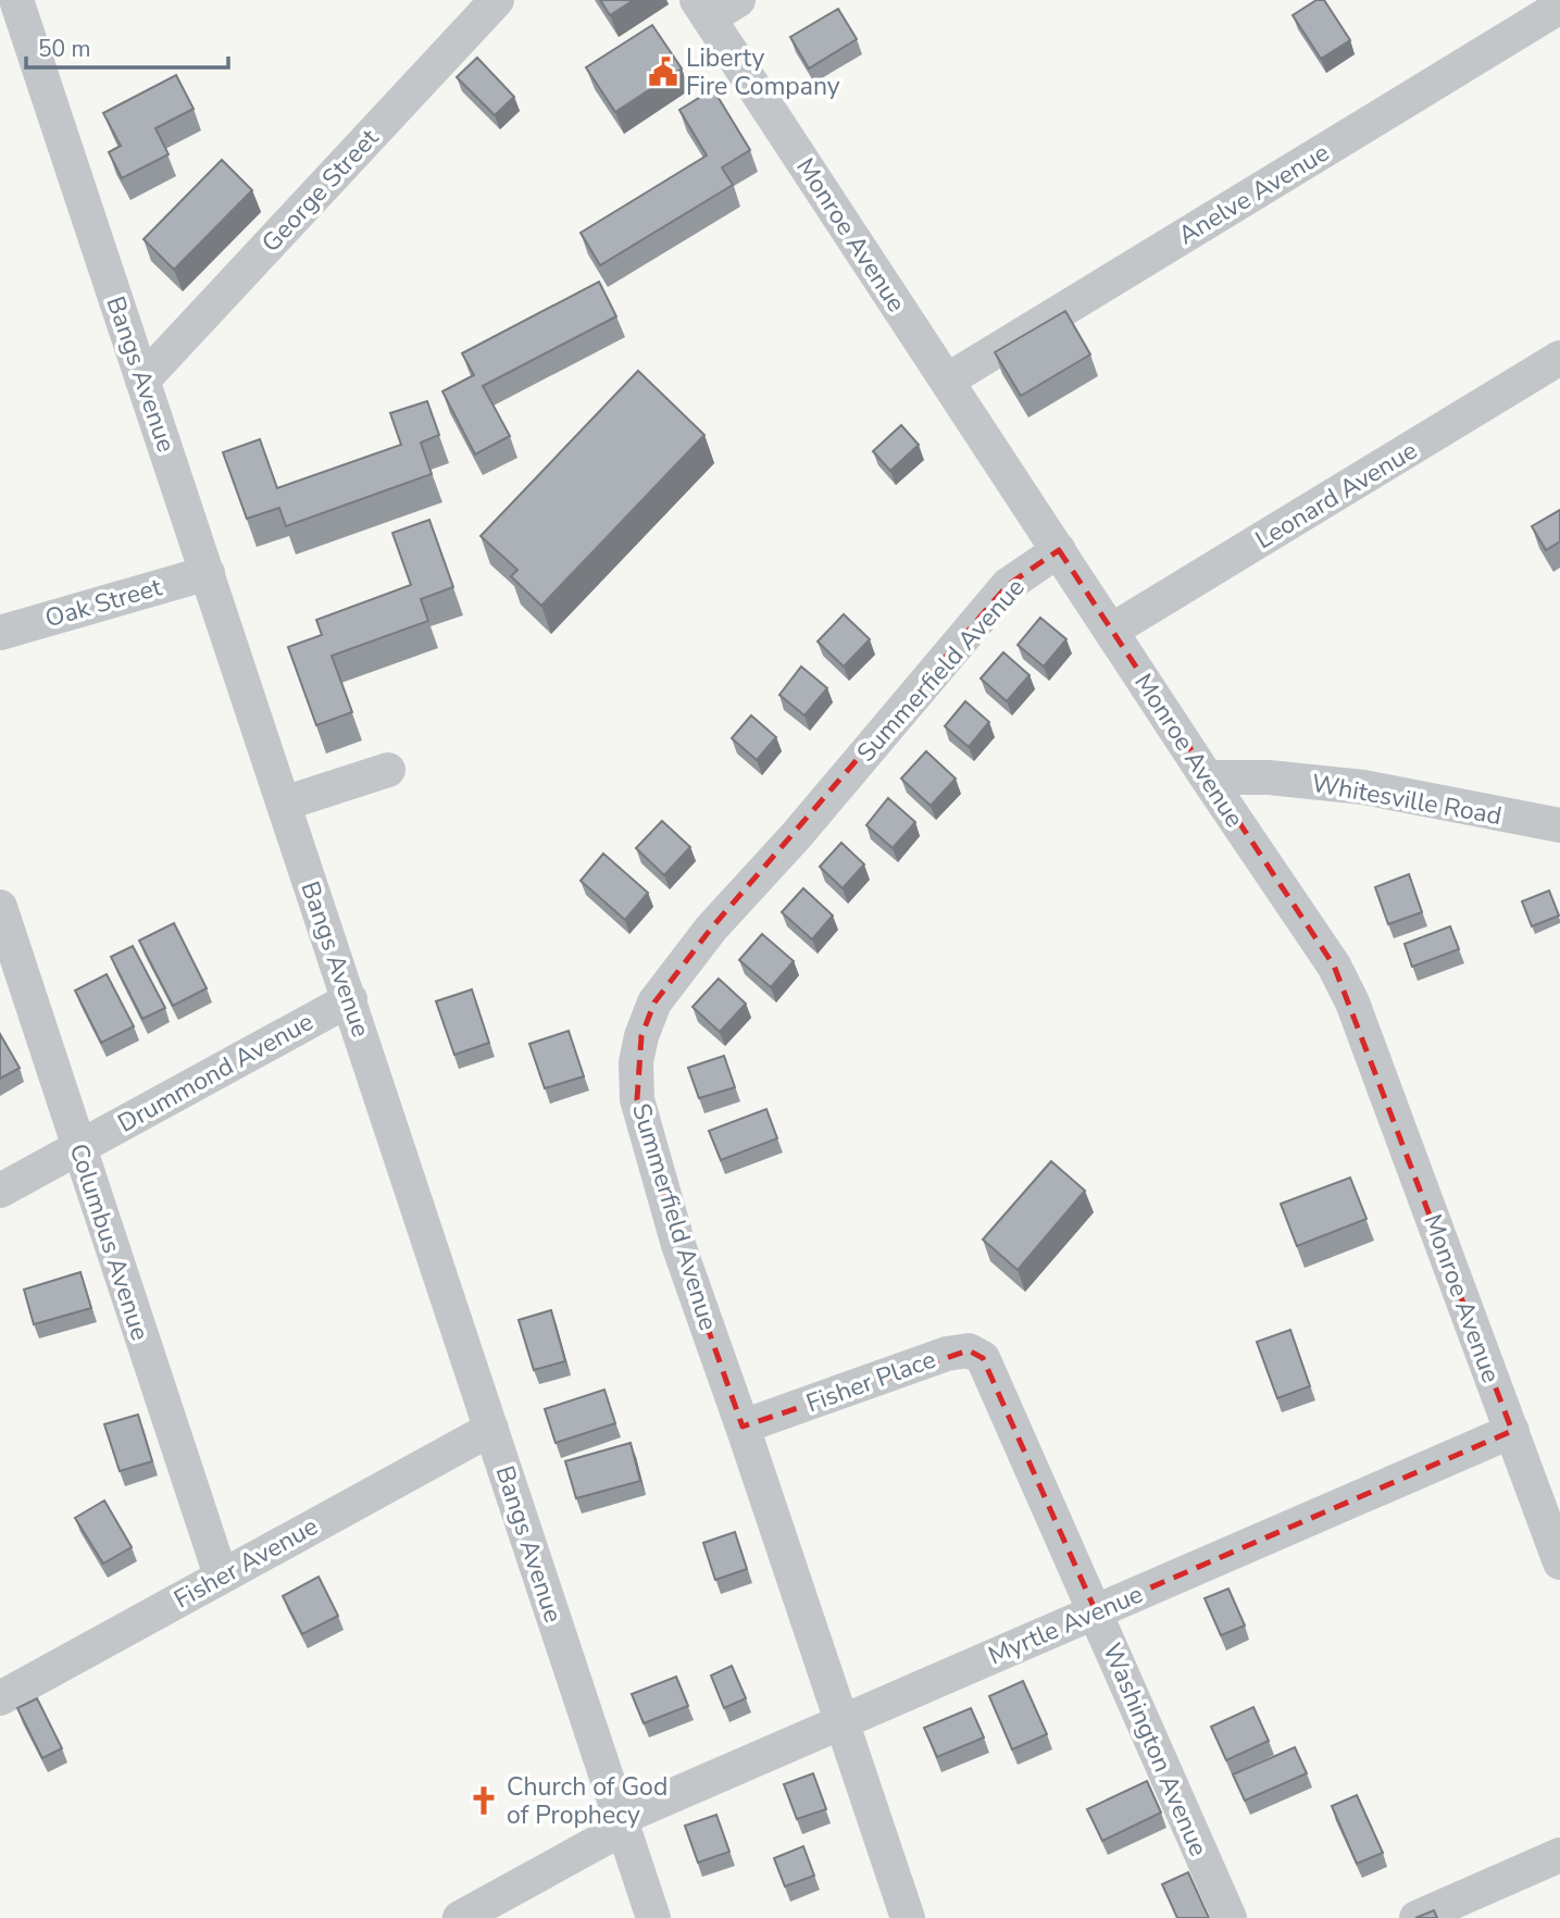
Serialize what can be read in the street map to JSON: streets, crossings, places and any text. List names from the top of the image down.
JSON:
{
  "streets": {
    "street": [
      "George Street",
      "Anelve Avenue",
      "Monroe Avenue",
      "Bangs Avenue",
      "Leonard Avenue",
      "Oak Street",
      "Summerfield Avenue",
      "Whitesville Road",
      "Drummond Avenue",
      "Columbus Avenue",
      "Fisher Place",
      "Fisher Avenue",
      "Myrtle Avenue",
      "Washington Avenue"
    ]
  },
  "crossings": [
    ["George Street", "Bangs Avenue"],
    ["Anelve Avenue", "Monroe Avenue"],
    ["Monroe Avenue", "Leonard Avenue"],
    ["Monroe Avenue", "Summerfield Avenue"],
    ["Monroe Avenue", "Whitesville Road"],
    ["Monroe Avenue", "Myrtle Avenue"],
    ["Bangs Avenue", "Oak Street"],
    ["Bangs Avenue", "Drummond Avenue"],
    ["Bangs Avenue", "Fisher Avenue"],
    ["Bangs Avenue", "Myrtle Avenue"],
    ["Summerfield Avenue", "Fisher Place"],
    ["Summerfield Avenue", "Myrtle Avenue"],
    ["Drummond Avenue", "Columbus Avenue"],
    ["Columbus Avenue", "Fisher Avenue"],
    ["Fisher Place", "Washington Avenue"],
    ["Myrtle Avenue", "Washington Avenue"]
  ],
  "places": {
    "public building": ["Liberty Fire Company"],
    "church": ["Church of God of Prophecy"]
  },
  "scale_bar": "50 m"
}
